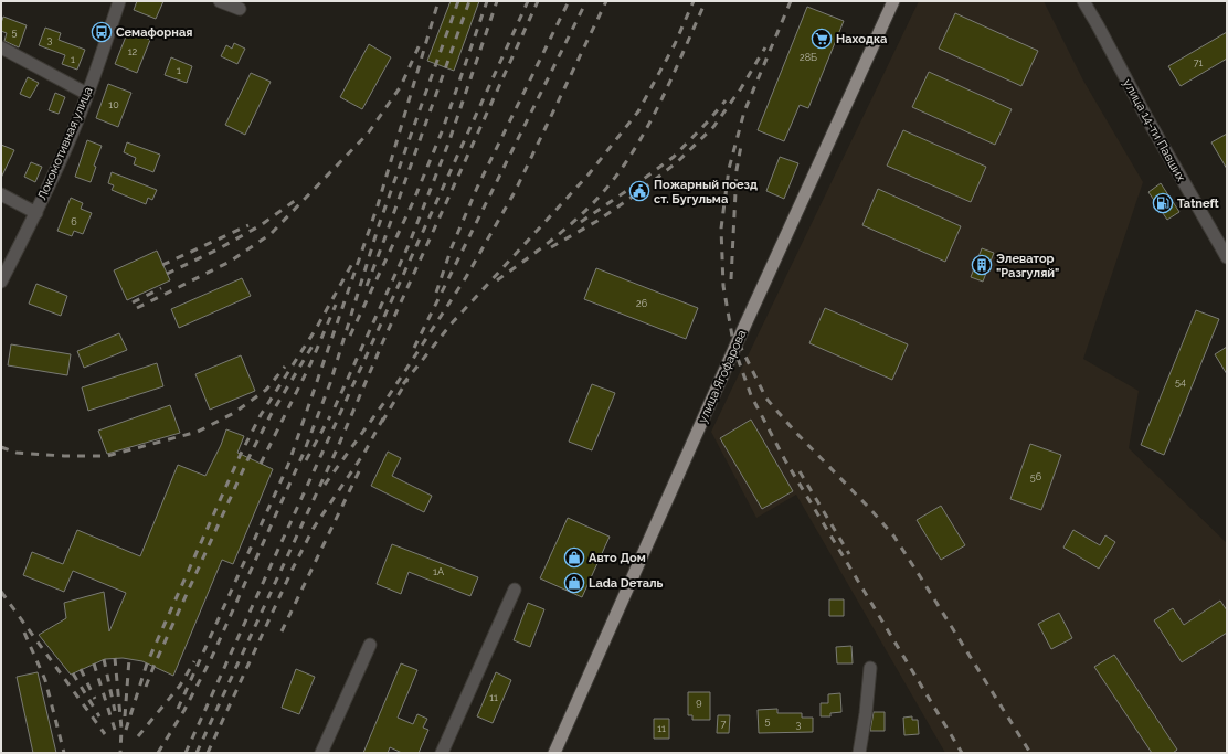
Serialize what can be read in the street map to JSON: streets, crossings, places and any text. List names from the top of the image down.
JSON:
{
  "streets": {
    "main road": ["улица Ягофарова"],
    "street": ["улица 14-ти Павших", "Локомотивная улица"]
  },
  "places": {
    "bus stop": ["Семафорная"],
    "supermarket": ["Находка"],
    "public building": ["Пожарный поезд ст. Бугульма"],
    "fuel station": ["Tatneft"],
    "building": ["Элеватор \"Разгуляй\""],
    "shop": ["Авто Дом", "Lada Dеталь"]
  },
  "house_numbers": [
    "5",
    "3",
    "12",
    "28Б",
    "1",
    "71",
    "1",
    "10",
    "6",
    "26",
    "54",
    "56",
    "1А",
    "11",
    "9",
    "5",
    "7",
    "3",
    "11"
  ]
}
